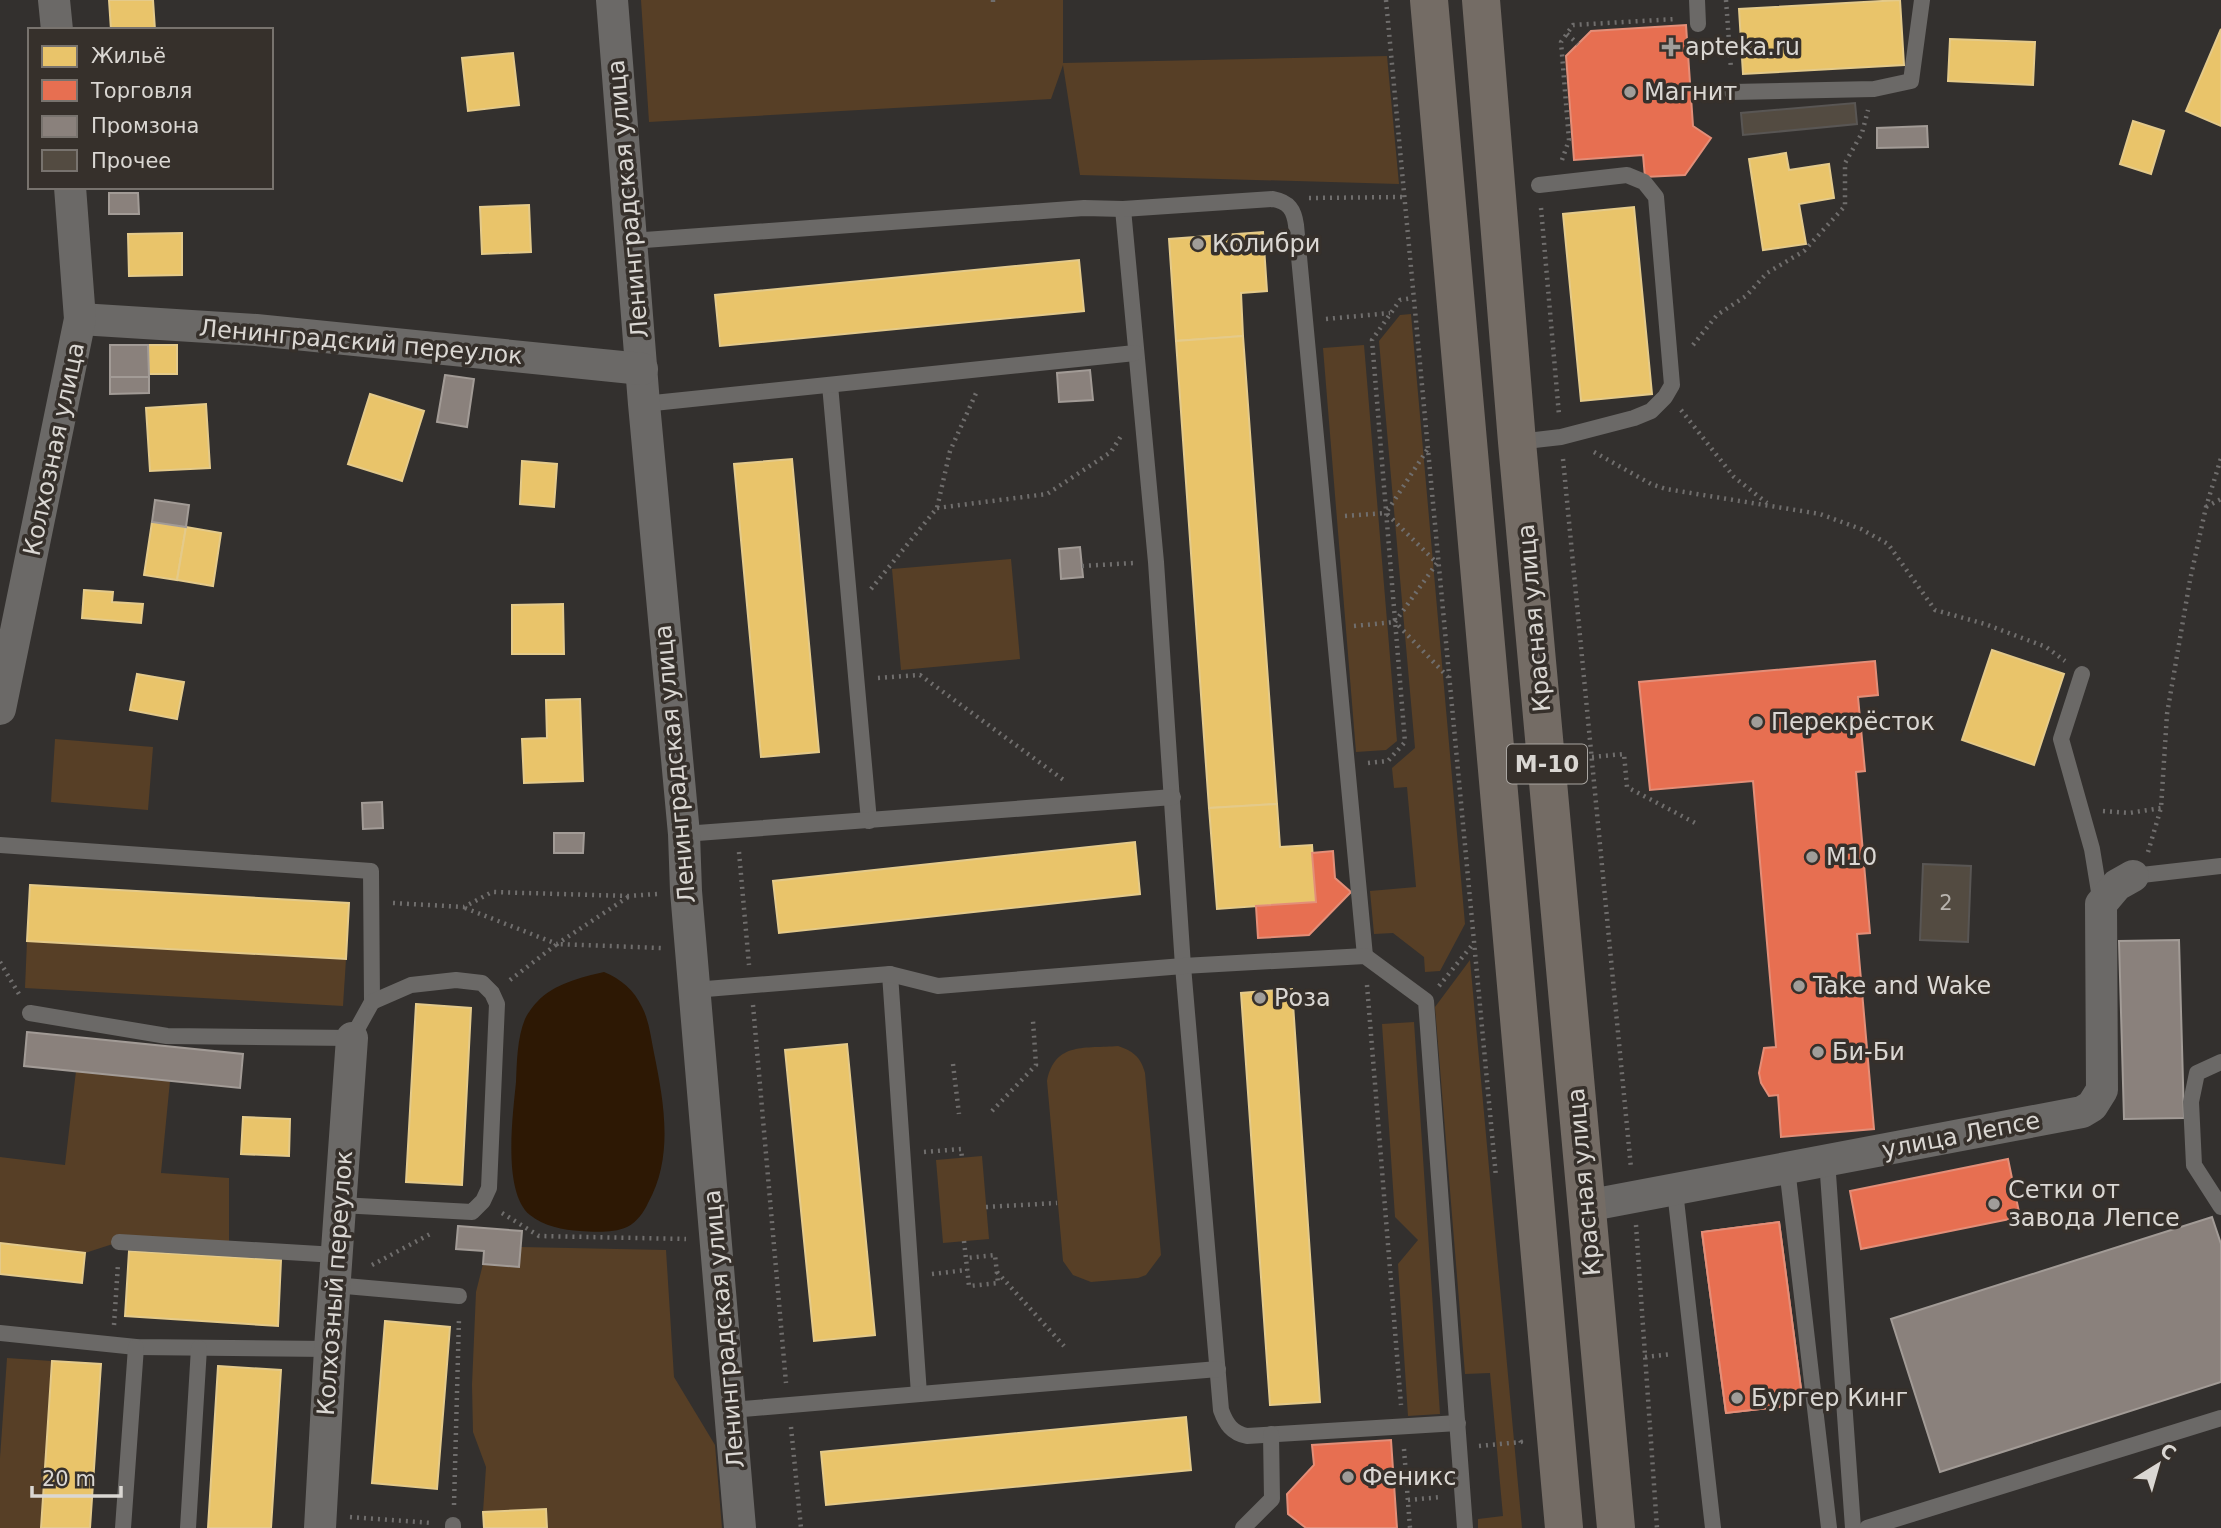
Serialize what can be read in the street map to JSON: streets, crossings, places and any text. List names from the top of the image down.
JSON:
{
  "streets": {
    "highway": ["Красная улица", "М-10"],
    "street": [
      "Ленинградская улица",
      "Ленинградский переулок",
      "Колхозная улица",
      "улица Лепсе",
      "Колхозный переулок"
    ]
  },
  "crossings": [
    ["Ленинградская улица", "Ленинградский переулок"],
    ["Ленинградский переулок", "Колхозная улица"],
    ["Красная улица", "улица Лепсе"]
  ],
  "places": {
    "health": ["apteka.ru"],
    "other": [
      "Магнит",
      "Колибри",
      "Перекрёсток",
      "М10",
      "Take and Wake",
      "Роза",
      "Би-Би",
      "Сетки от завода Лепсе",
      "Бургер Кинг",
      "Феникс"
    ]
  },
  "house_numbers": ["2"],
  "legend": [
    "Жильё",
    "Торговля",
    "Промзона",
    "Прочее"
  ],
  "scale_bar": "20 m",
  "north": "top right"
}
